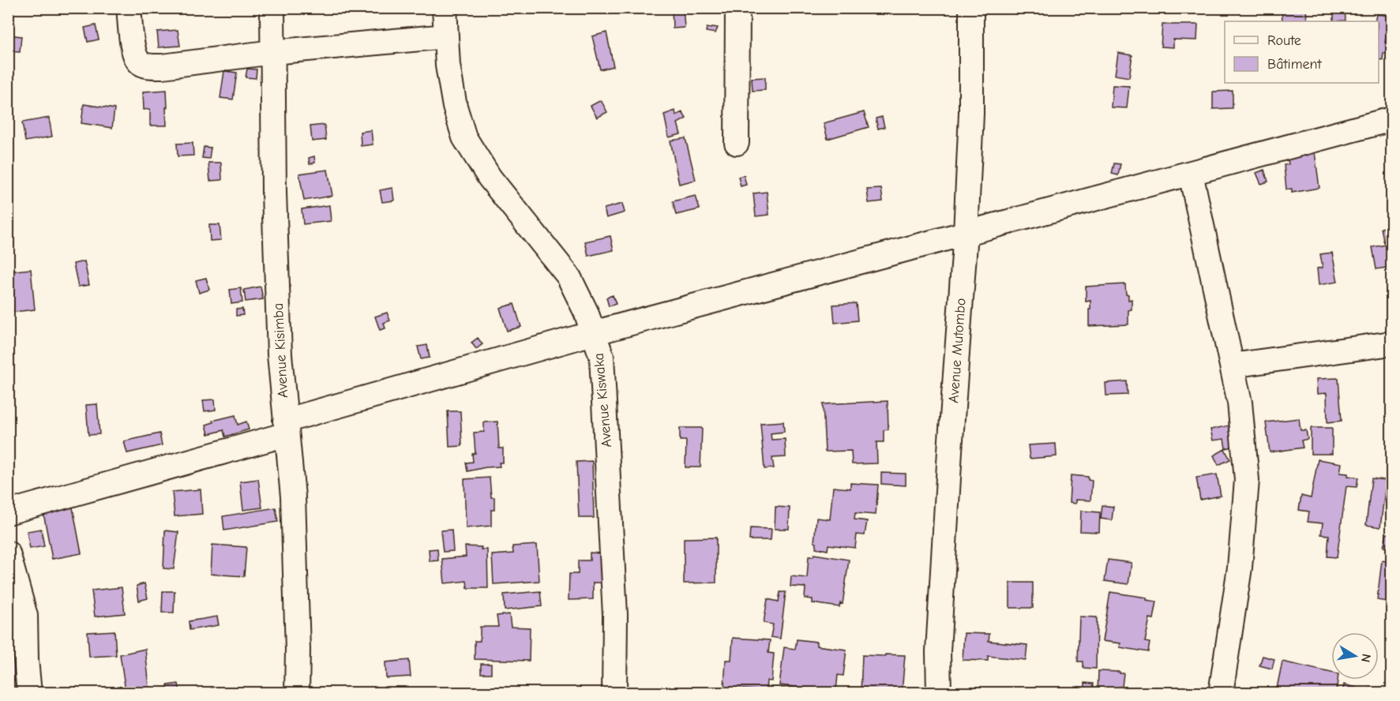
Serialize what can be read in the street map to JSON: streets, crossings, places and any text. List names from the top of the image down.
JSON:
{
  "streets": {
    "street": ["Avenue Kisimba", "Avenue Mutombo", "Avenue Kiswaka"]
  },
  "legend": ["Route", "Bâtiment"],
  "north": "right"
}
